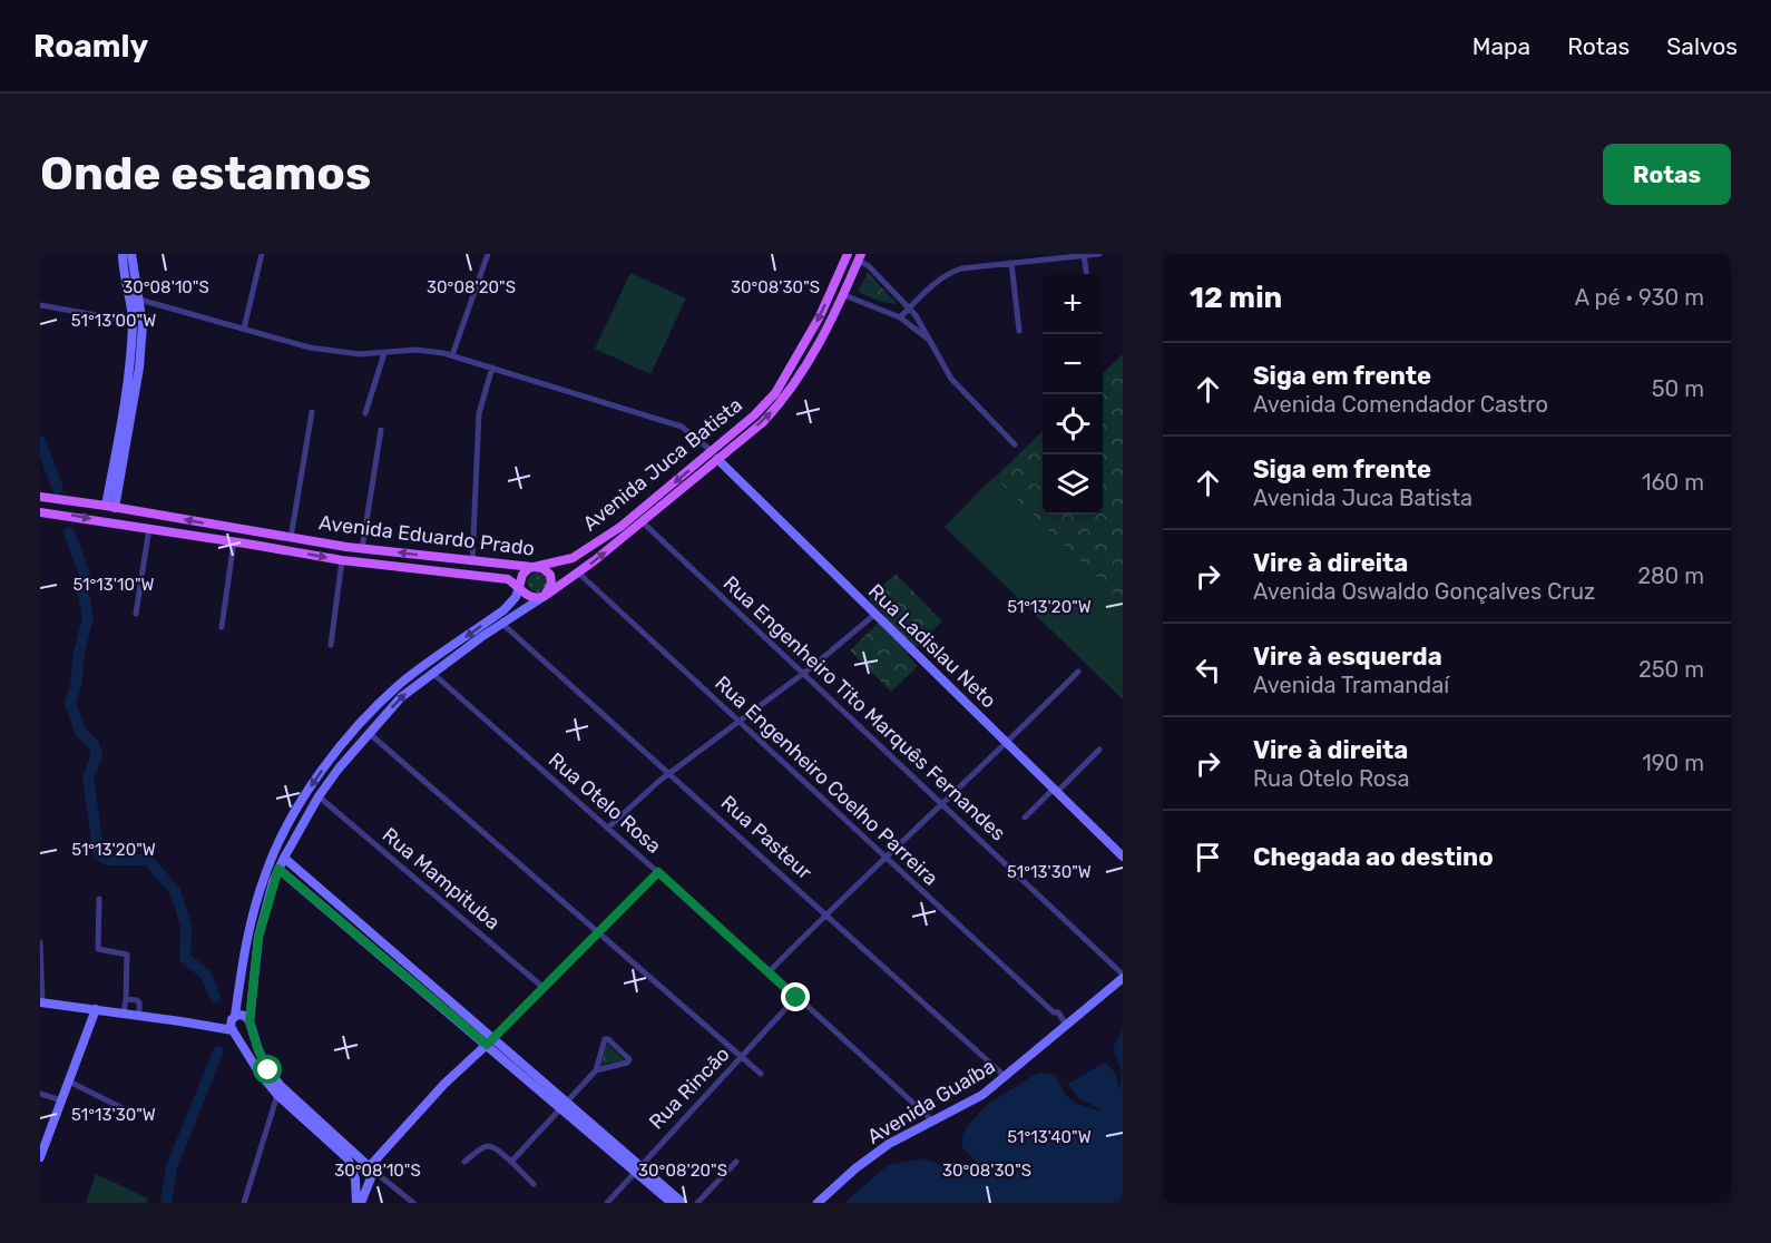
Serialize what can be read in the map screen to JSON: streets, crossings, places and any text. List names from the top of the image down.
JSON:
{
  "streets": {
    "main road": ["Avenida Juca Batista", "Avenida Eduardo Prado"],
    "street": [
      "Rua Ladislau Neto",
      "Rua Engenheiro Tito Marquês Fernandes",
      "Rua Engenheiro Coelho Parreira",
      "Rua Otelo Rosa",
      "Rua Pasteur",
      "Rua Mampituba",
      "Rua Rincão",
      "Avenida Guaíba"
    ]
  },
  "crossings": [
    ["Avenida Juca Batista", "Avenida Eduardo Prado"],
    ["Avenida Juca Batista", "Rua Ladislau Neto"],
    ["Avenida Juca Batista", "Rua Engenheiro Tito Marquês Fernandes"],
    ["Avenida Juca Batista", "Rua Engenheiro Coelho Parreira"],
    ["Avenida Juca Batista", "Rua Otelo Rosa"],
    ["Avenida Juca Batista", "Rua Pasteur"],
    ["Avenida Juca Batista", "Rua Mampituba"],
    ["Rua Engenheiro Tito Marquês Fernandes", "Avenida Guaíba"],
    ["Rua Engenheiro Coelho Parreira", "Avenida Guaíba"],
    ["Rua Otelo Rosa", "Rua Rincão"],
    ["Rua Otelo Rosa", "Avenida Guaíba"],
    ["Rua Pasteur", "Avenida Guaíba"]
  ],
  "page": {
    "header": "Roamly",
    "nav": ["Mapa", "Rotas", "Salvos"],
    "buttons": "Rotas",
    "title": "Onde estamos",
    "heading": ["12 min", "A pé · 930 m"],
    "map_buttons": ["+", "−"],
    "list": [
      ["Siga em frente", "Avenida Comendador Castro", "50 m"],
      ["Siga em frente", "Avenida Juca Batista", "160 m"],
      ["Vire à direita", "Avenida Oswaldo Gonçalves Cruz", "280 m"],
      ["Vire à esquerda", "Avenida Tramandaí", "250 m"],
      ["Vire à direita", "Rua Otelo Rosa", "190 m"],
      "Chegada ao destino"
    ]
  },
  "coordinates": [
    "30°08'10\"S",
    "30°08'20\"S",
    "30°08'30\"S",
    "51°13'00\"W",
    "51°13'10\"W",
    "51°13'20\"W",
    "51°13'30\"W",
    "51°13'40\"W"
  ]
}
